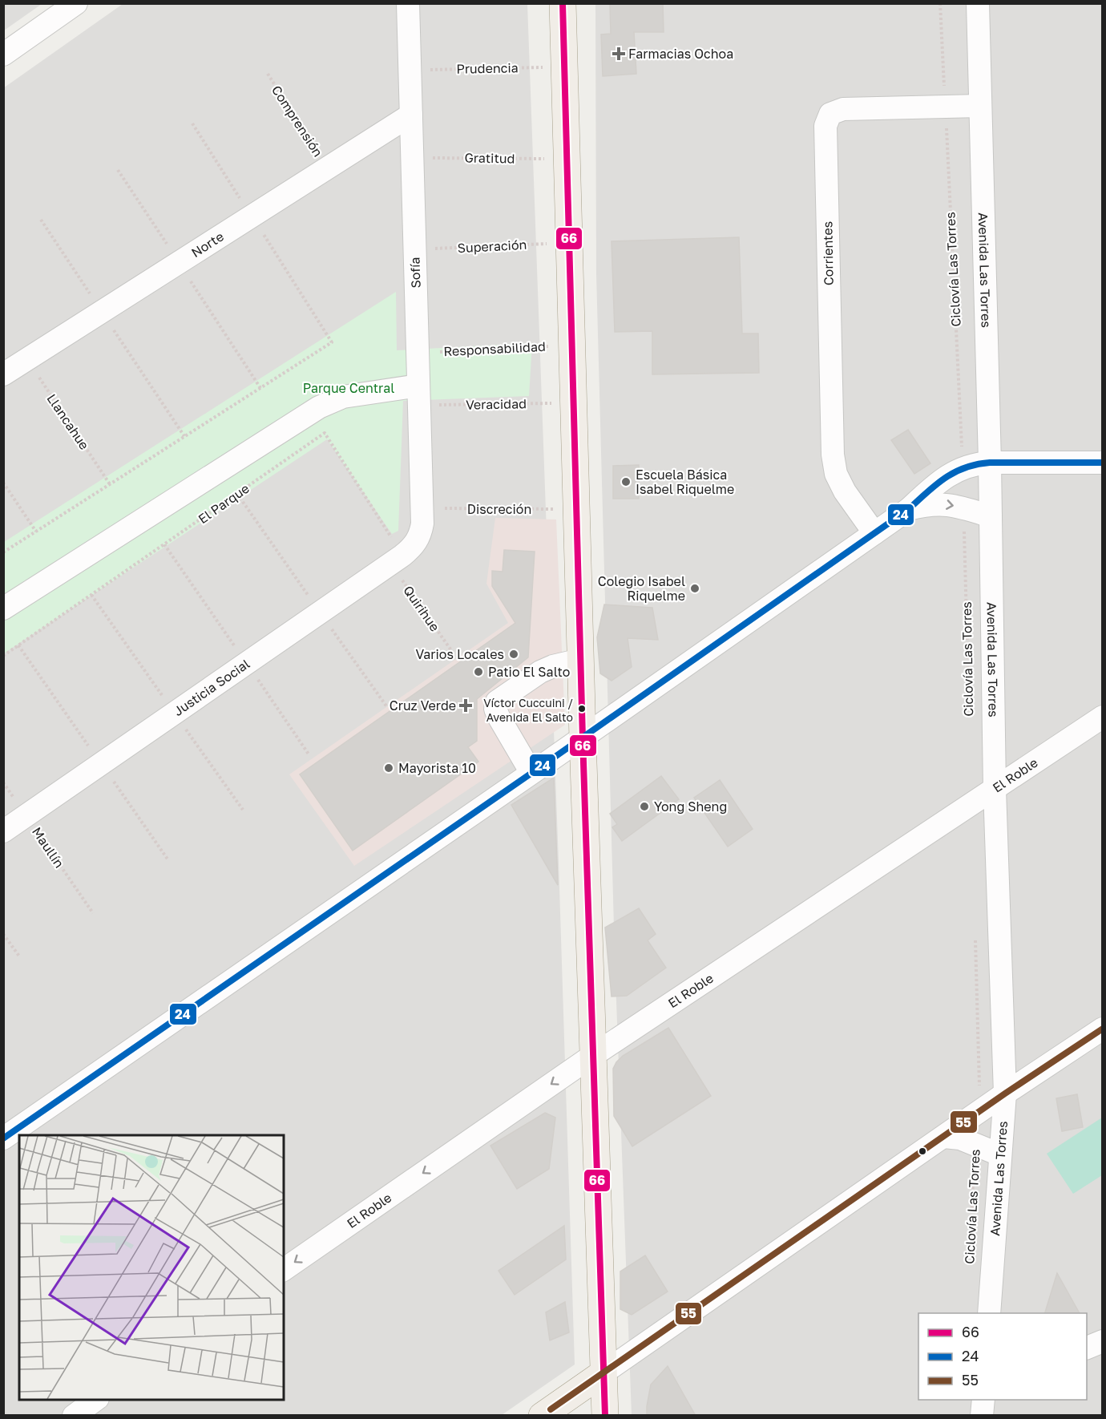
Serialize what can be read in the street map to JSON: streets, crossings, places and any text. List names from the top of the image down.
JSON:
{
  "streets": {
    "street": [
      "Norte",
      "Corrientes",
      "Avenida Las Torres",
      "Sofía",
      "Justicia Social",
      "El Roble"
    ],
    "path": [
      "Prudencia",
      "Comprensión",
      "Gratitud",
      "Superación",
      "Ciclovía Las Torres",
      "Responsabilidad",
      "Veracidad",
      "Llancahue",
      "El Parque",
      "Discreción",
      "Quirihue",
      "Maullín"
    ]
  },
  "crossings": [
    ["Prudencia", "Sofía"],
    ["Comprensión", "Norte"],
    ["Gratitud", "Sofía"],
    ["Norte", "Sofía"],
    ["Norte", "Llancahue"],
    ["Superación", "Sofía"],
    ["Corrientes", "Ciclovía Las Torres"],
    ["Corrientes", "Avenida Las Torres"],
    ["Avenida Las Torres", "El Roble"],
    ["Sofía", "Responsabilidad"],
    ["Sofía", "Veracidad"],
    ["Sofía", "El Parque"],
    ["Sofía", "Discreción"],
    ["Sofía", "Quirihue"],
    ["Sofía", "Justicia Social"],
    ["El Parque", "Quirihue"],
    ["El Parque", "Justicia Social"],
    ["Quirihue", "Justicia Social"],
    ["Justicia Social", "Maullín"]
  ],
  "one_way": ["El Roble"],
  "parks": ["Parque Central"],
  "places": {
    "health": ["Farmacias Ochoa", "Cruz Verde"],
    "other": [
      "Escuela Básica Isabel Riquelme",
      "Colegio Isabel Riquelme",
      "Varios Locales",
      "Patio El Salto",
      "Víctor Cuccuini / Avenida El Salto",
      "Mayorista 10",
      "Yong Sheng"
    ]
  },
  "lines": ["transit line 66", "transit line 24", "transit line 55"],
  "legend": ["66", "24", "55"]
}
